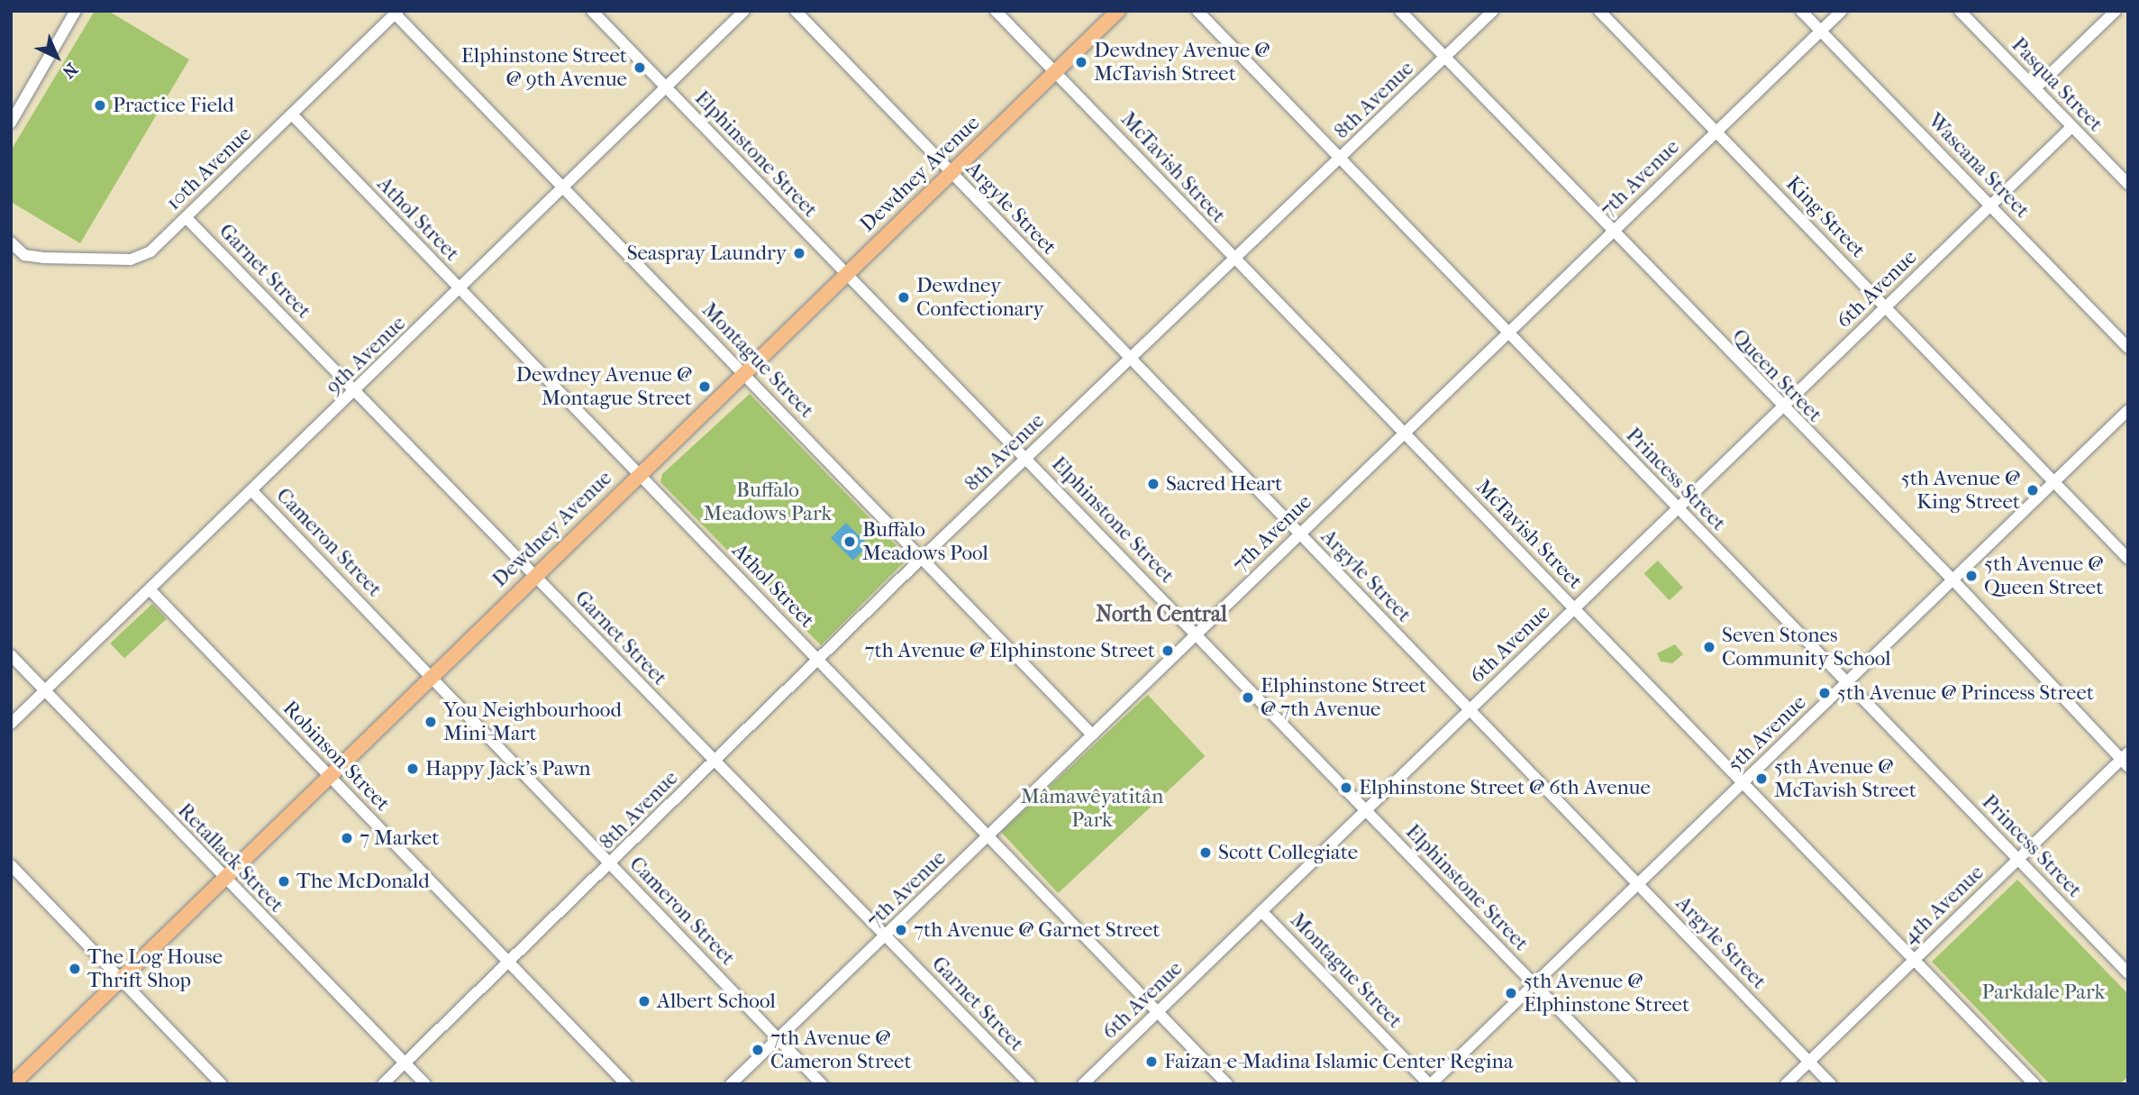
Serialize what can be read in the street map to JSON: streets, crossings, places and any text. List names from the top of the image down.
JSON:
{
  "streets": {
    "main road": ["Dewdney Avenue"],
    "street": [
      "Pasqua Street",
      "8th Avenue",
      "Elphinstone Street",
      "Wascana Street",
      "McTavish Street",
      "10th Avenue",
      "7th Avenue",
      "Argyle Street",
      "King Street",
      "Athol Street",
      "Garnet Street",
      "6th Avenue",
      "9th Avenue",
      "Montague Street",
      "Queen Street",
      "Princess Street",
      "Cameron Street",
      "5th Avenue",
      "Robinson Street",
      "Retallack Street",
      "4th Avenue"
    ]
  },
  "crossings": [
    ["Pasqua Street", "6th Avenue"],
    ["8th Avenue", "Elphinstone Street"],
    ["8th Avenue", "McTavish Street"],
    ["8th Avenue", "Argyle Street"],
    ["8th Avenue", "Athol Street"],
    ["8th Avenue", "Garnet Street"],
    ["8th Avenue", "Montague Street"],
    ["8th Avenue", "Queen Street"],
    ["8th Avenue", "Princess Street"],
    ["8th Avenue", "Cameron Street"],
    ["8th Avenue", "Robinson Street"],
    ["8th Avenue", "Retallack Street"],
    ["Elphinstone Street", "Dewdney Avenue"],
    ["Elphinstone Street", "7th Avenue"],
    ["Elphinstone Street", "6th Avenue"],
    ["Elphinstone Street", "9th Avenue"],
    ["Elphinstone Street", "5th Avenue"],
    ["Wascana Street", "7th Avenue"],
    ["Wascana Street", "6th Avenue"],
    ["McTavish Street", "Dewdney Avenue"],
    ["McTavish Street", "7th Avenue"],
    ["McTavish Street", "6th Avenue"],
    ["McTavish Street", "5th Avenue"],
    ["McTavish Street", "4th Avenue"],
    ["10th Avenue", "Athol Street"],
    ["10th Avenue", "Garnet Street"],
    ["10th Avenue", "Montague Street"],
    ["Dewdney Avenue", "Argyle Street"],
    ["Dewdney Avenue", "Athol Street"],
    ["Dewdney Avenue", "Garnet Street"],
    ["Dewdney Avenue", "Montague Street"],
    ["Dewdney Avenue", "Cameron Street"],
    ["Dewdney Avenue", "Robinson Street"],
    ["Dewdney Avenue", "Retallack Street"],
    ["7th Avenue", "Argyle Street"],
    ["7th Avenue", "King Street"],
    ["7th Avenue", "Athol Street"],
    ["7th Avenue", "Garnet Street"],
    ["7th Avenue", "Montague Street"],
    ["7th Avenue", "Queen Street"],
    ["7th Avenue", "Princess Street"],
    ["7th Avenue", "Cameron Street"],
    ["Argyle Street", "6th Avenue"],
    ["Argyle Street", "5th Avenue"],
    ["Argyle Street", "4th Avenue"],
    ["King Street", "6th Avenue"],
    ["King Street", "5th Avenue"],
    ["Athol Street", "6th Avenue"],
    ["Athol Street", "9th Avenue"],
    ["Garnet Street", "9th Avenue"],
    ["6th Avenue", "Montague Street"],
    ["6th Avenue", "Queen Street"],
    ["6th Avenue", "Princess Street"],
    ["9th Avenue", "Montague Street"],
    ["9th Avenue", "Cameron Street"],
    ["9th Avenue", "Robinson Street"],
    ["9th Avenue", "Retallack Street"],
    ["Montague Street", "5th Avenue"],
    ["Queen Street", "5th Avenue"],
    ["Queen Street", "4th Avenue"],
    ["Princess Street", "5th Avenue"],
    ["Princess Street", "4th Avenue"]
  ],
  "districts": ["North Central"],
  "parks": ["Buffalo Meadows Park", "Mâmawêyatitân Park", "Parkdale Park"],
  "places": [
    "Dewdney Avenue @ McTavish Street",
    "Elphinstone Street @ 9th Avenue",
    "Practice Field",
    "Seaspray Laundry",
    "Dewdney Confectionary",
    "Dewdney Avenue @ Montague Street",
    "Sacred Heart",
    "5th Avenue @ King Street",
    "Buffalo Meadows Pool",
    "5th Avenue @ Queen Street",
    "Seven Stones Community School",
    "7th Avenue @ Elphinstone Street",
    "5th Avenue @ Princess Street",
    "Elphinstone Street @ 7th Avenue",
    "You Neighbourhood Mini-Mart",
    "Happy Jack's Pawn",
    "5th Avenue @ McTavish Street",
    "Elphinstone Street @ 6th Avenue",
    "7 Market",
    "Scott Collegiate",
    "The McDonald",
    "7th Avenue @ Garnet Street",
    "The Log House Thrift Shop",
    "5th Avenue @ Elphinstone Street",
    "Albert School",
    "7th Avenue @ Cameron Street",
    "Faizan-e-Madina Islamic Center Regina"
  ],
  "north": "bottom right"
}
